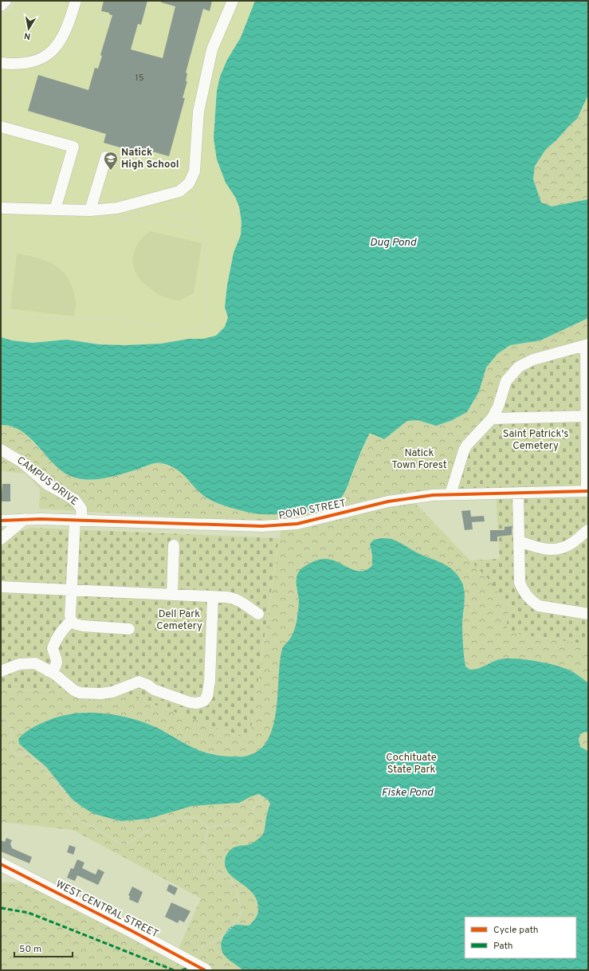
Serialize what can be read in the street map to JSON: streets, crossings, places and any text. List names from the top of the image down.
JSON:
{
  "streets": {
    "main road": ["WEST CENTRAL STREET"],
    "street": ["CAMPUS DRIVE", "POND STREET"]
  },
  "crossings": [
    ["CAMPUS DRIVE", "POND STREET"]
  ],
  "water": ["Dug Pond", "Fiske Pond"],
  "parks": [
    "Saint Patrick's Cemetery",
    "Natick Town Forest",
    "Dell Park Cemetery",
    "Cochituate State Park"
  ],
  "places": {
    "school or university": ["Natick High School"]
  },
  "house_numbers": ["15"],
  "legend": ["Cycle path", "Path"],
  "scale_bar": "50 m",
  "north": "bottom"
}
